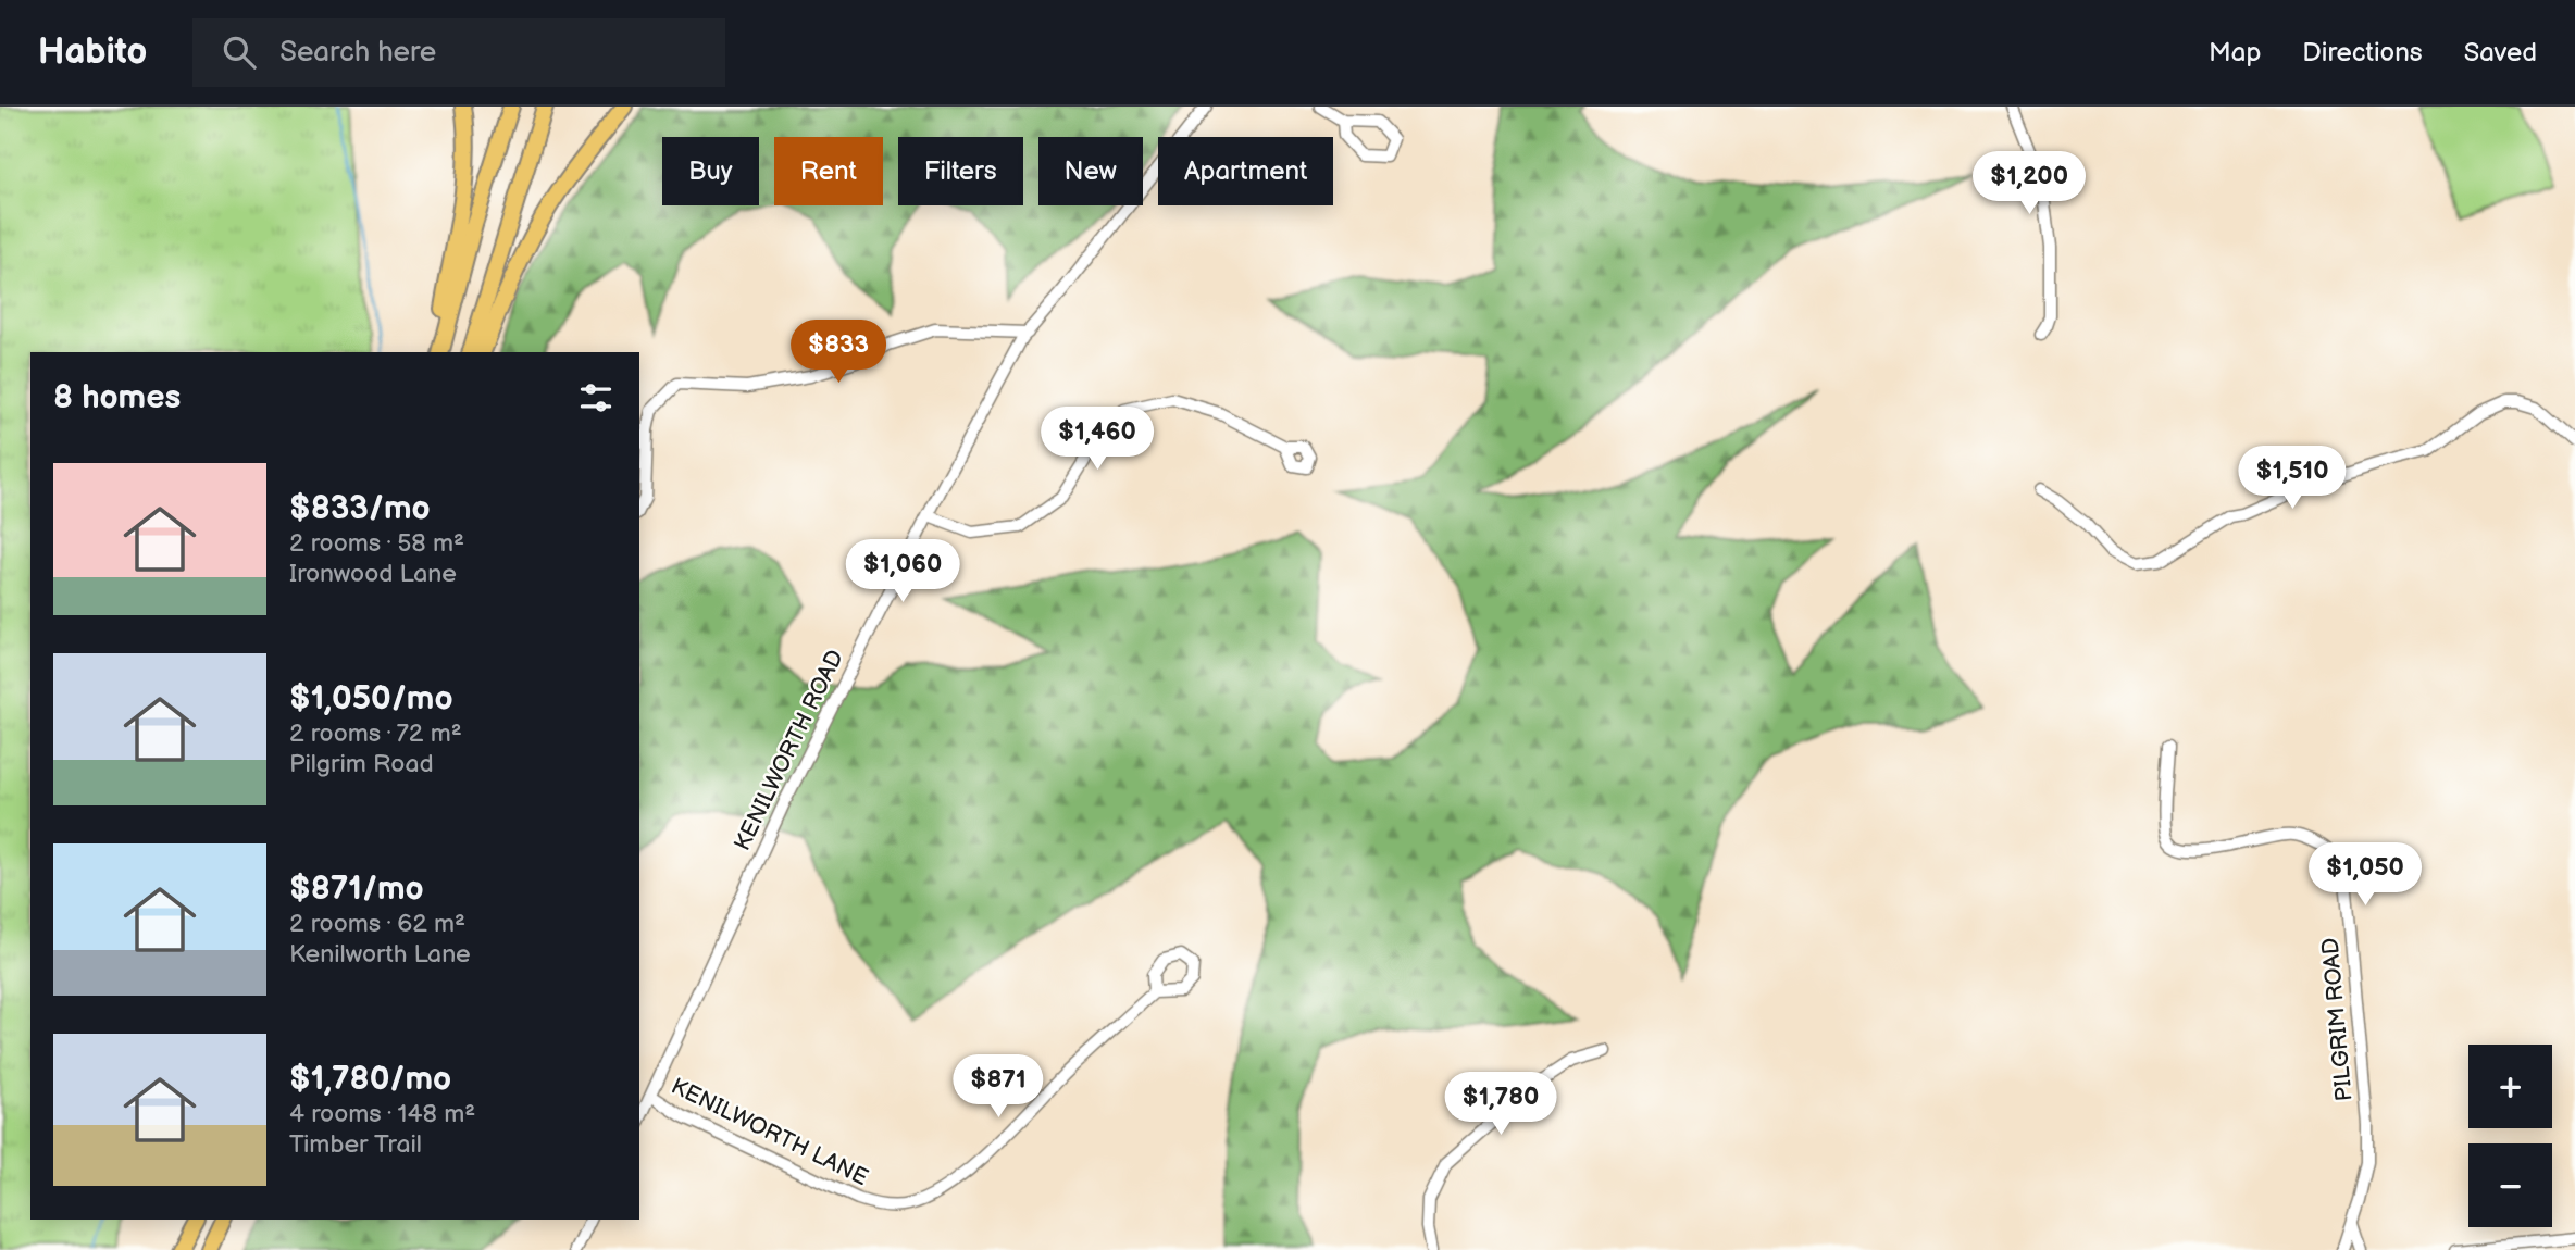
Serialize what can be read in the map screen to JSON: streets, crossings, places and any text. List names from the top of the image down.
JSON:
{
  "streets": {
    "street": ["KENILWORTH ROAD", "PILGRIM ROAD", "KENILWORTH LANE"]
  },
  "crossings": [
    ["KENILWORTH ROAD", "KENILWORTH LANE"]
  ],
  "page": {
    "header": "Habito",
    "search": "Search here",
    "nav": ["Map", "Directions", "Saved"],
    "chip": [
      "Buy",
      "Rent",
      "Filters",
      "New",
      "Apartment"
    ],
    "price": [
      "$1,200",
      "$833",
      "$1,460",
      "$1,510",
      "$1,060",
      "$1,050",
      "$871",
      "$1,780"
    ],
    "heading": "8 homes",
    "list": [
      {
        "name": "$833/mo",
        "note": "2 rooms · 58 m² · Ironwood Lane"
      },
      {
        "name": "$1,050/mo",
        "note": "2 rooms · 72 m² · Pilgrim Road"
      },
      {
        "name": "$871/mo",
        "note": "2 rooms · 62 m² · Kenilworth Lane"
      },
      {
        "name": "$1,780/mo",
        "note": "4 rooms · 148 m² · Timber Trail"
      }
    ],
    "map_buttons": ["+", "−"]
  }
}
